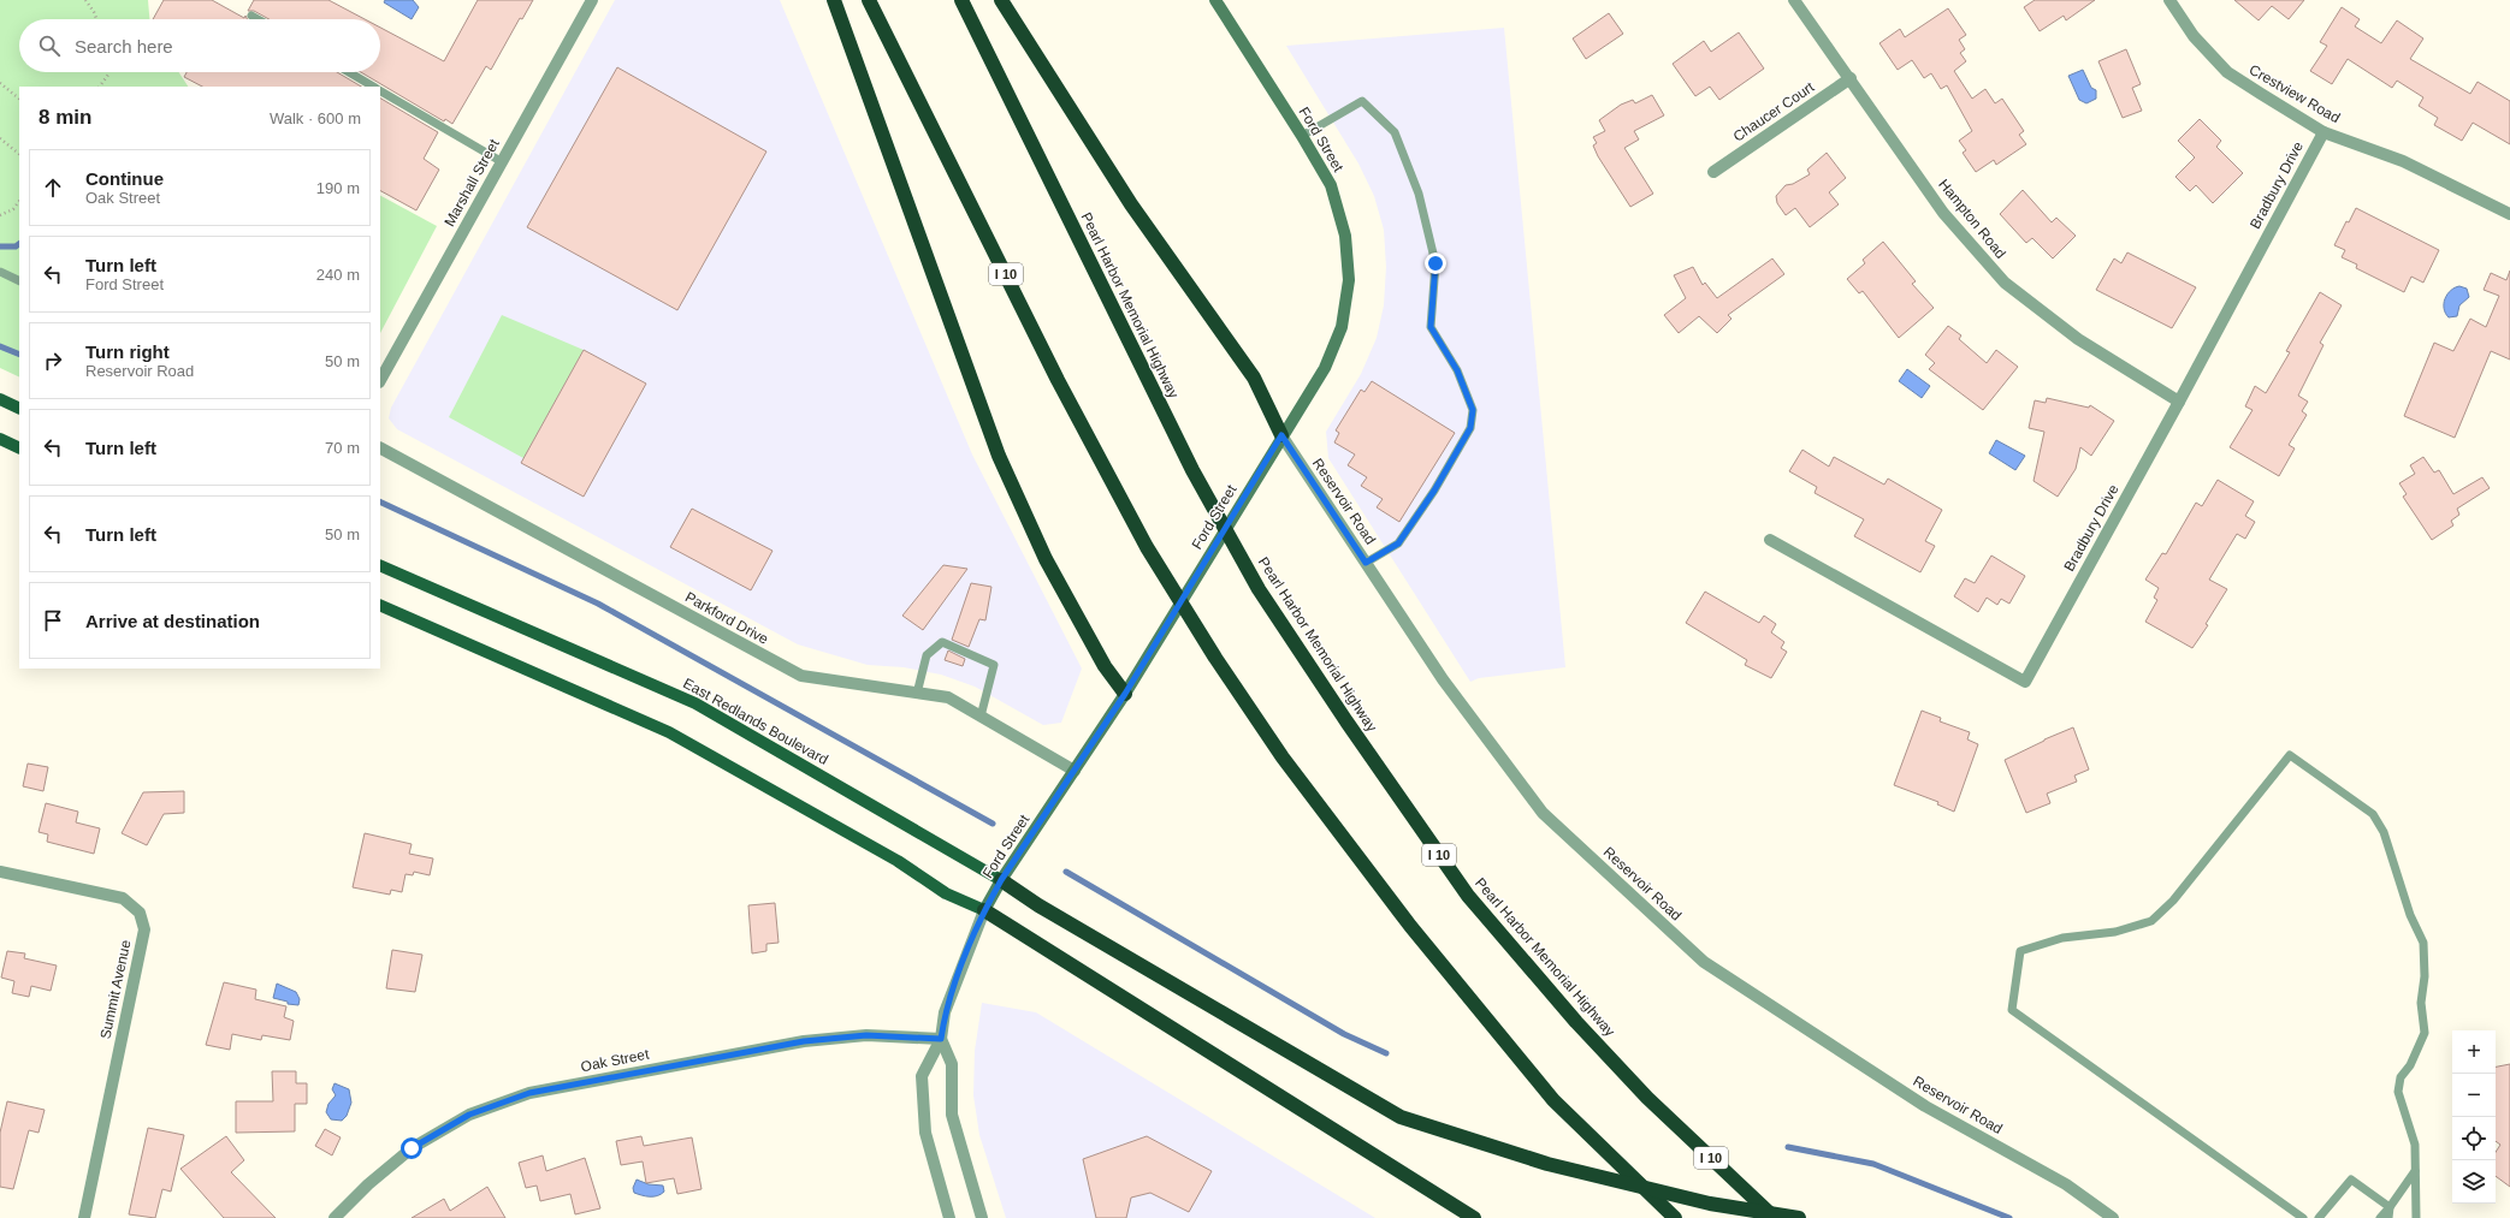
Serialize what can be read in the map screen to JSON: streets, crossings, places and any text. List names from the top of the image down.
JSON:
{
  "streets": {
    "highway": ["I 10", "Pearl Harbor Memorial Highway"],
    "main road": ["Ford Street", "East Redlands Boulevard"],
    "street": [
      "Crestview Road",
      "Chaucer Court",
      "Marshall Street",
      "Bradbury Drive",
      "Hampton Road",
      "Reservoir Road",
      "Parkford Drive",
      "Summit Avenue",
      "Oak Street"
    ]
  },
  "crossings": [
    ["Crestview Road", "Bradbury Drive"],
    ["Chaucer Court", "Hampton Road"],
    ["Ford Street", "Reservoir Road"],
    ["Ford Street", "Parkford Drive"],
    ["Ford Street", "East Redlands Boulevard"],
    ["Ford Street", "Oak Street"],
    ["Bradbury Drive", "Hampton Road"]
  ],
  "page": {
    "search": "Search here",
    "heading": ["8 min", "Walk · 600 m"],
    "list": [
      ["Continue", "Oak Street", "190 m"],
      ["Turn left", "Ford Street", "240 m"],
      ["Turn right", "Reservoir Road", "50 m"],
      ["Turn left", "70 m"],
      ["Turn left", "50 m"],
      "Arrive at destination"
    ],
    "map_buttons": ["+", "−"]
  }
}
